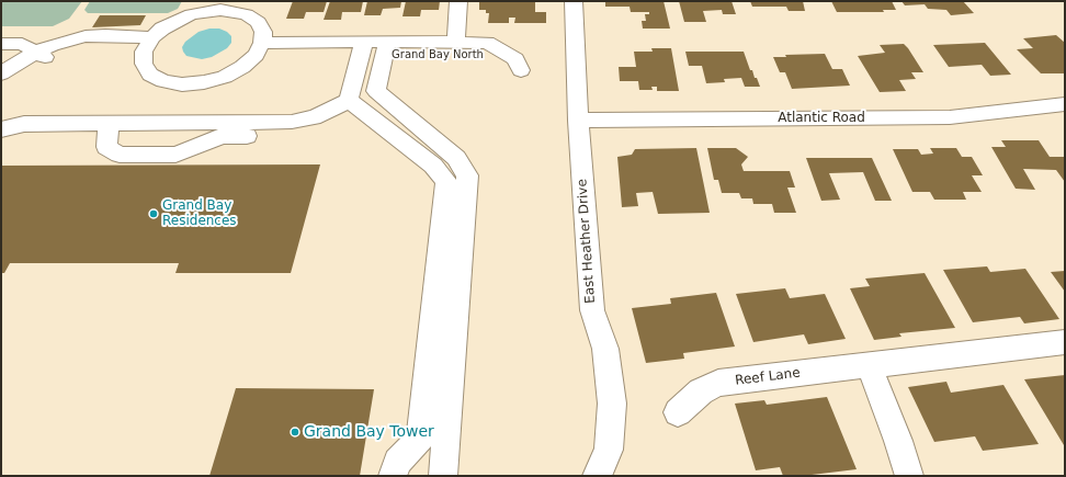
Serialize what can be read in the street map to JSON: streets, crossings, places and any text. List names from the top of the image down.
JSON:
{
  "streets": {
    "street": [
      "Grand Bay North",
      "Atlantic Road",
      "East Heather Drive",
      "Reef Lane"
    ]
  },
  "crossings": [
    ["Atlantic Road", "East Heather Drive"]
  ],
  "places": ["Grand Bay Residences", "Grand Bay Tower"]
}
